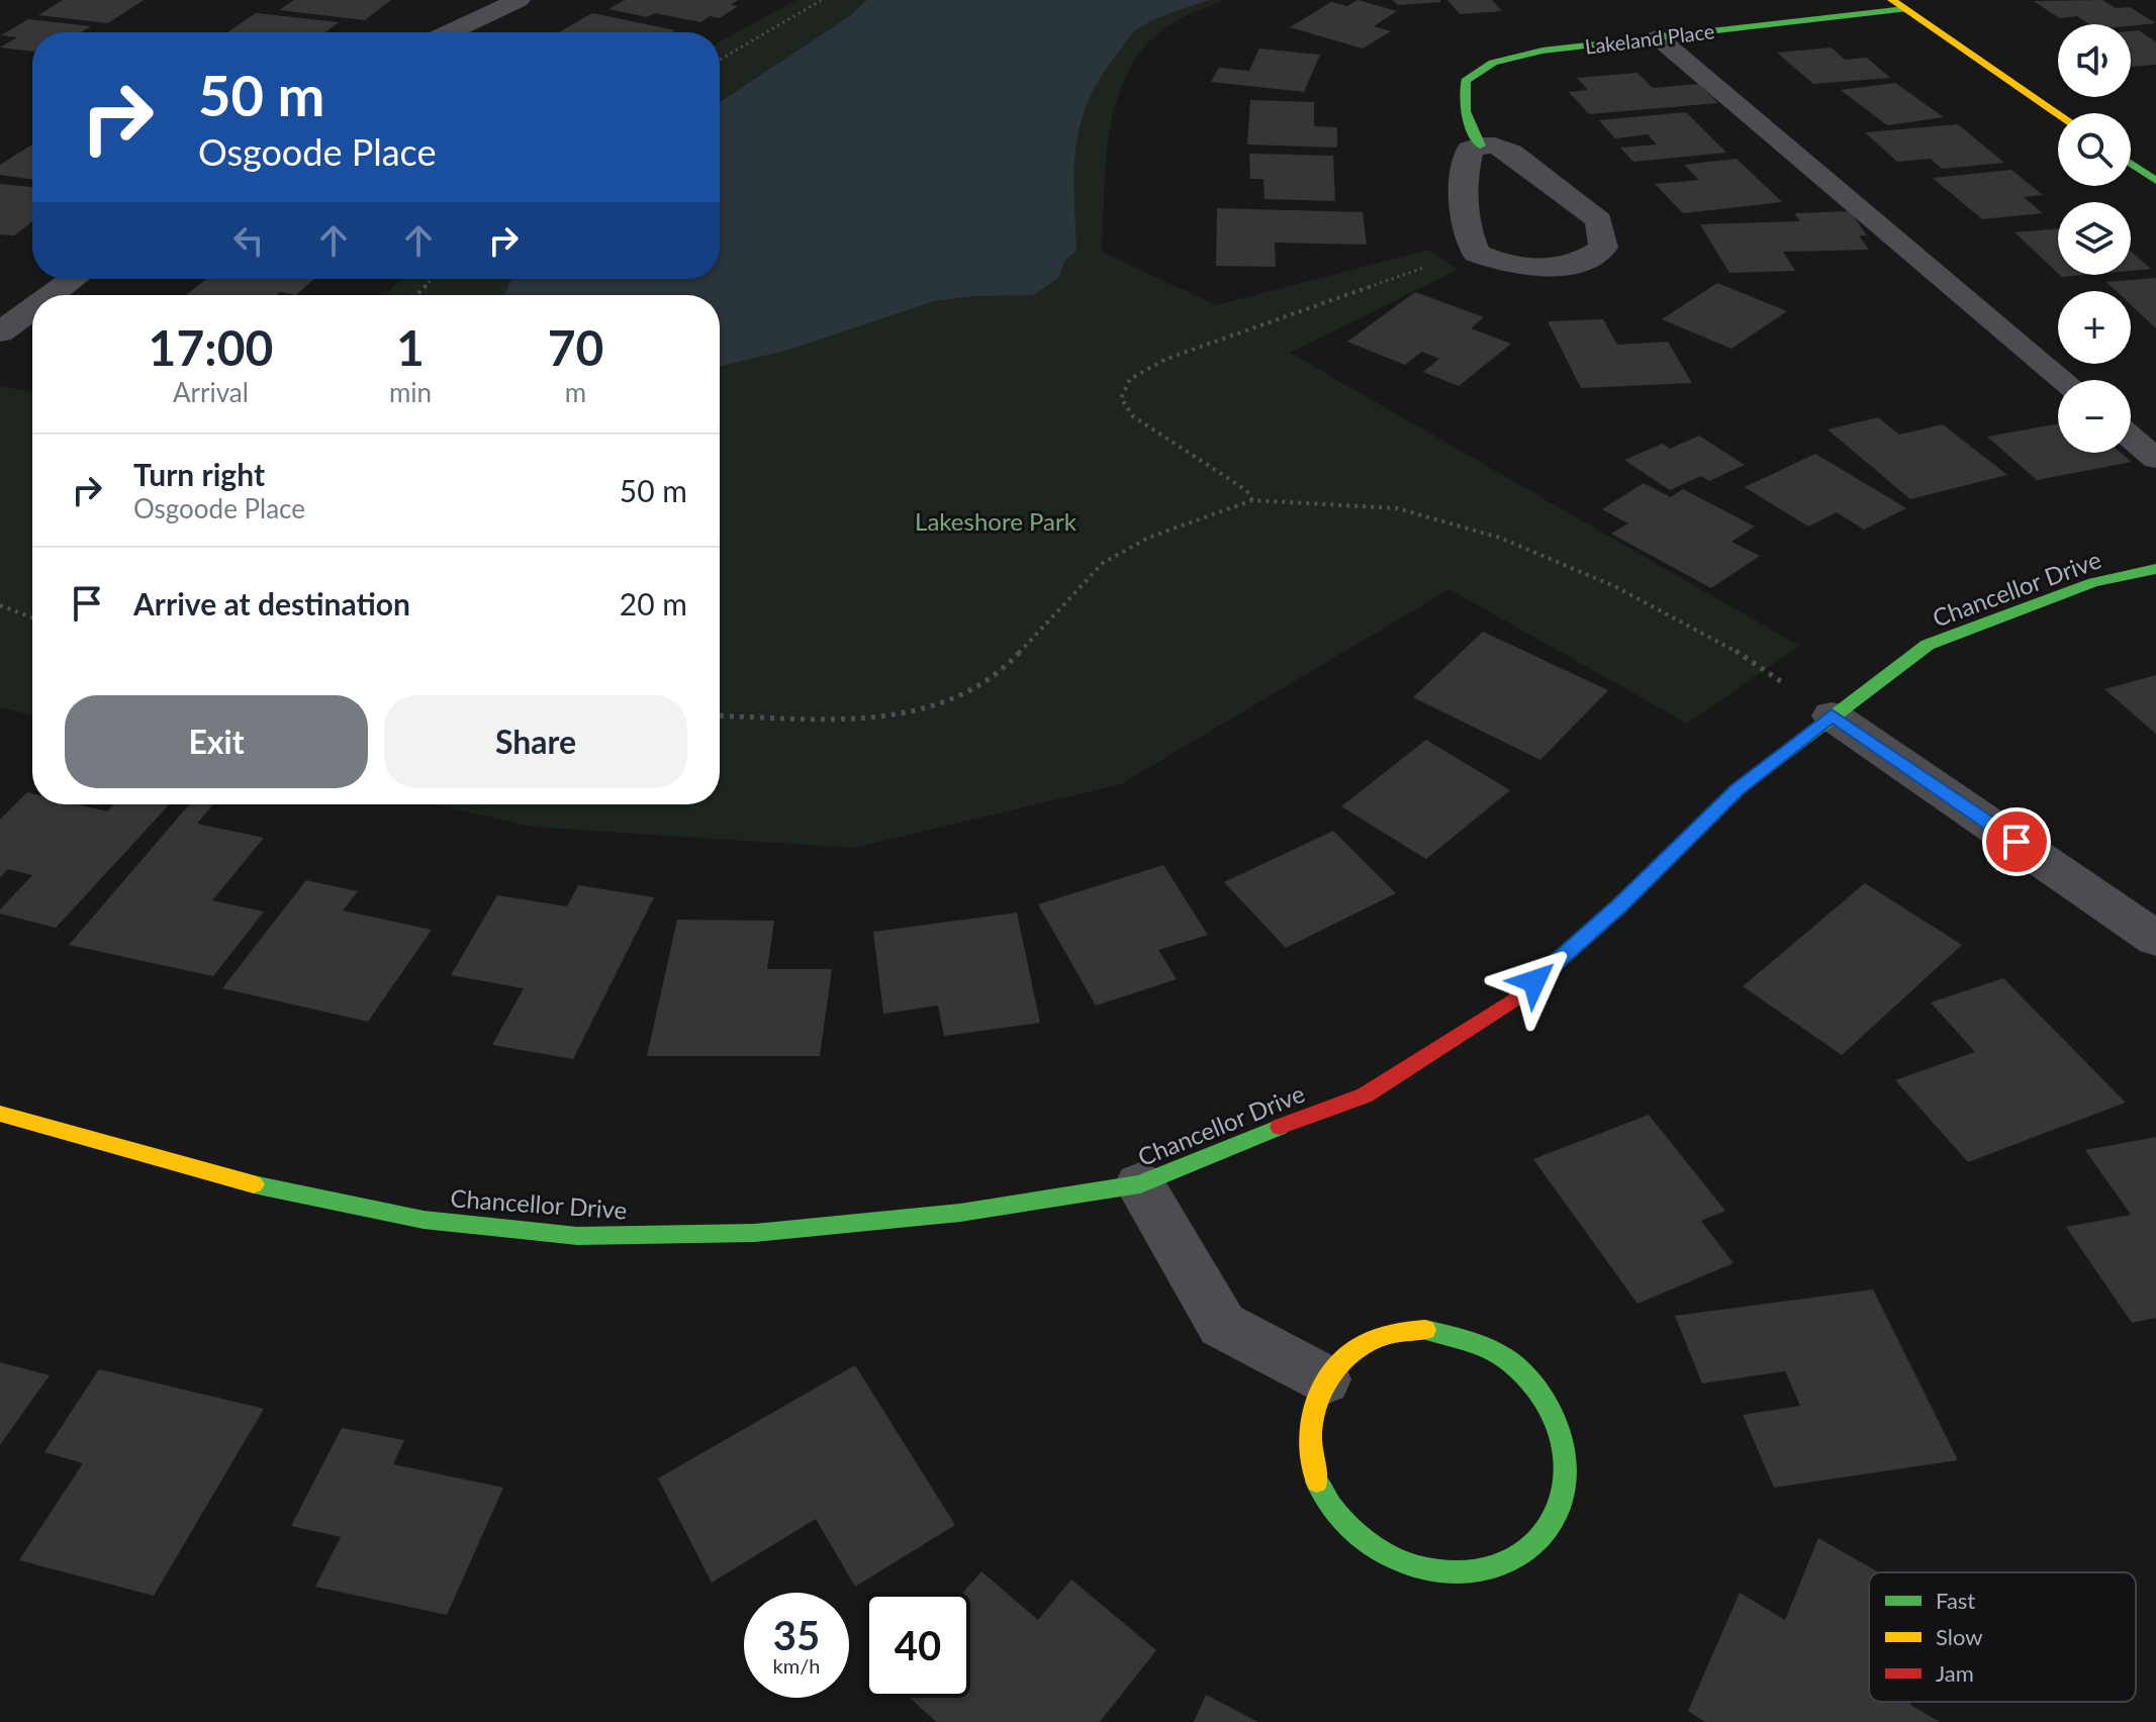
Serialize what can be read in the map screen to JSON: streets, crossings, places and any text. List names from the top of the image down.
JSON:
{
  "streets": {
    "street": ["Lakeland Place", "Chancellor Drive"]
  },
  "parks": ["Lakeshore Park"],
  "legend": ["Fast", "Slow", "Jam"],
  "page": {
    "map_buttons": ["+", "−"],
    "turn": ["50 m", "Osgoode Place"],
    "eta": [
      "17:00",
      "Arrival",
      "1",
      "min",
      "70",
      "m"
    ],
    "list": [
      {
        "name": "Turn right",
        "note": "Osgoode Place",
        "value": "50 m"
      },
      {
        "name": "Arrive at destination",
        "value": "20 m"
      }
    ],
    "buttons": ["Exit", "Share"],
    "speed": "35 km/h",
    "limit": "40"
  }
}
